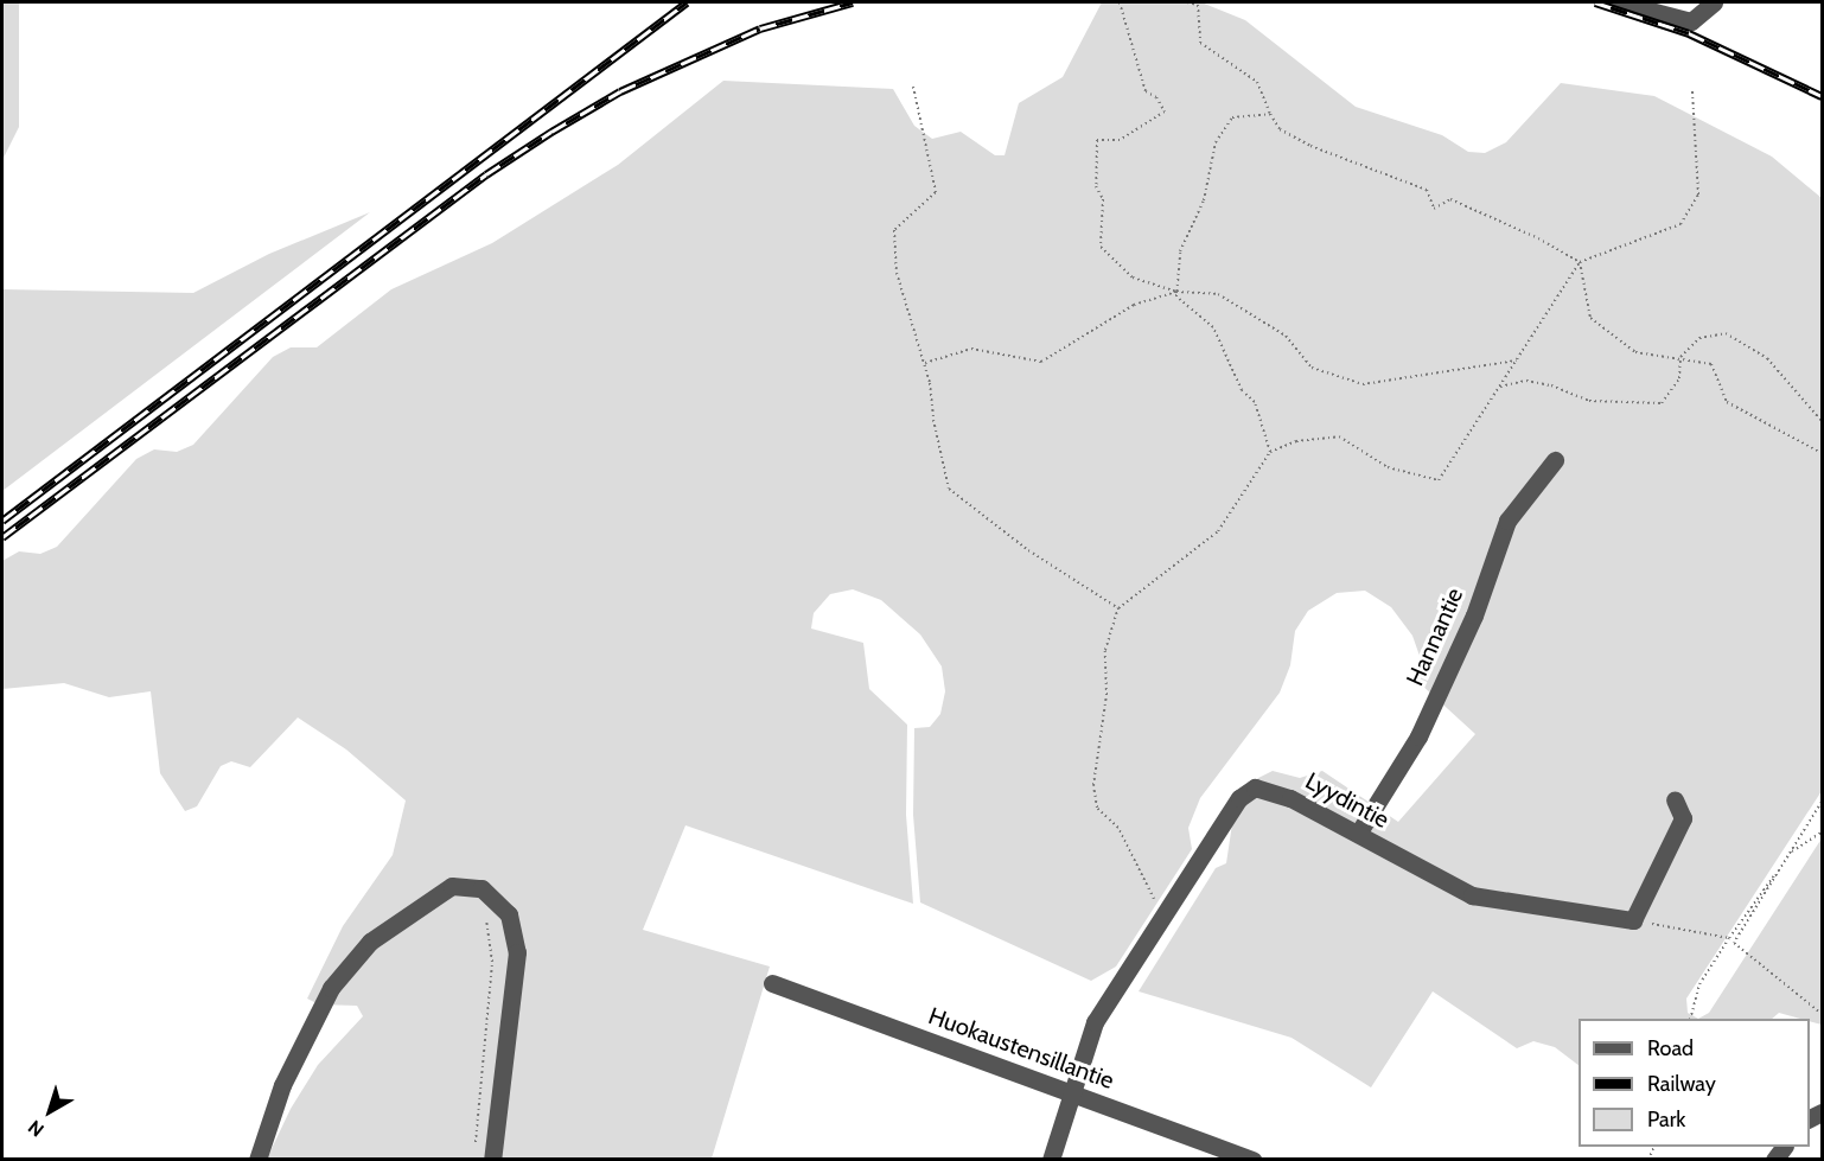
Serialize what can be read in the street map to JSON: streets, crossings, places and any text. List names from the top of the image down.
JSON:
{
  "streets": {
    "street": ["Hannantie", "Lyydintie", "Huokaustensillantie"]
  },
  "crossings": [
    ["Hannantie", "Lyydintie"],
    ["Lyydintie", "Huokaustensillantie"]
  ],
  "legend": ["Road", "Railway", "Park"],
  "north": "bottom left"
}
